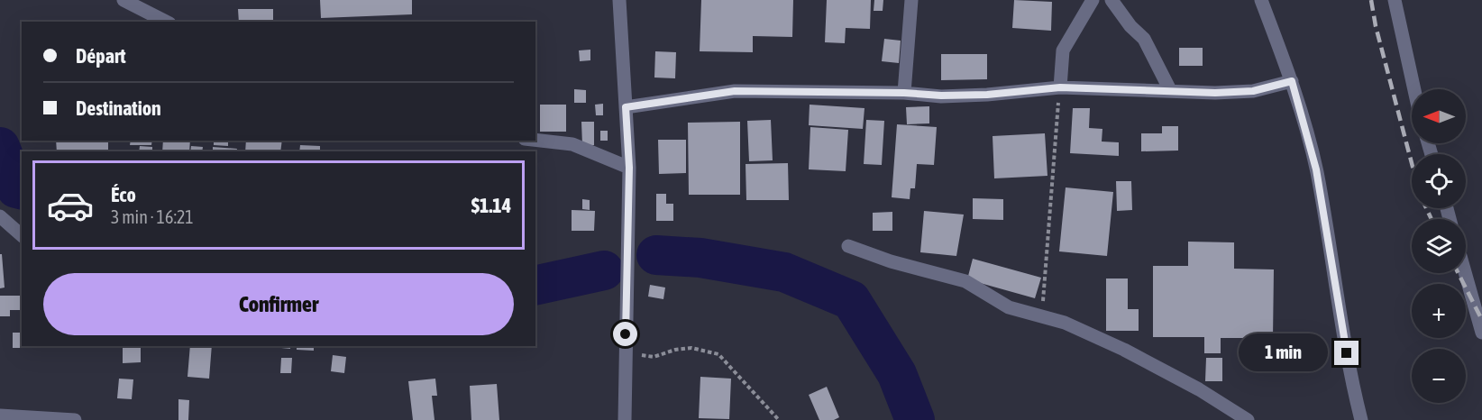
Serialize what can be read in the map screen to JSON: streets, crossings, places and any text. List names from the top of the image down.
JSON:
{
  "north": "left",
  "page": {
    "banner": ["Départ", "Destination"],
    "map_buttons": ["+", "−"],
    "list": [
      {
        "name": "Éco",
        "note": "3 min · 16:21",
        "value": "$1.14"
      }
    ],
    "buttons": "Confirmer",
    "bubble": "1 min"
  }
}
